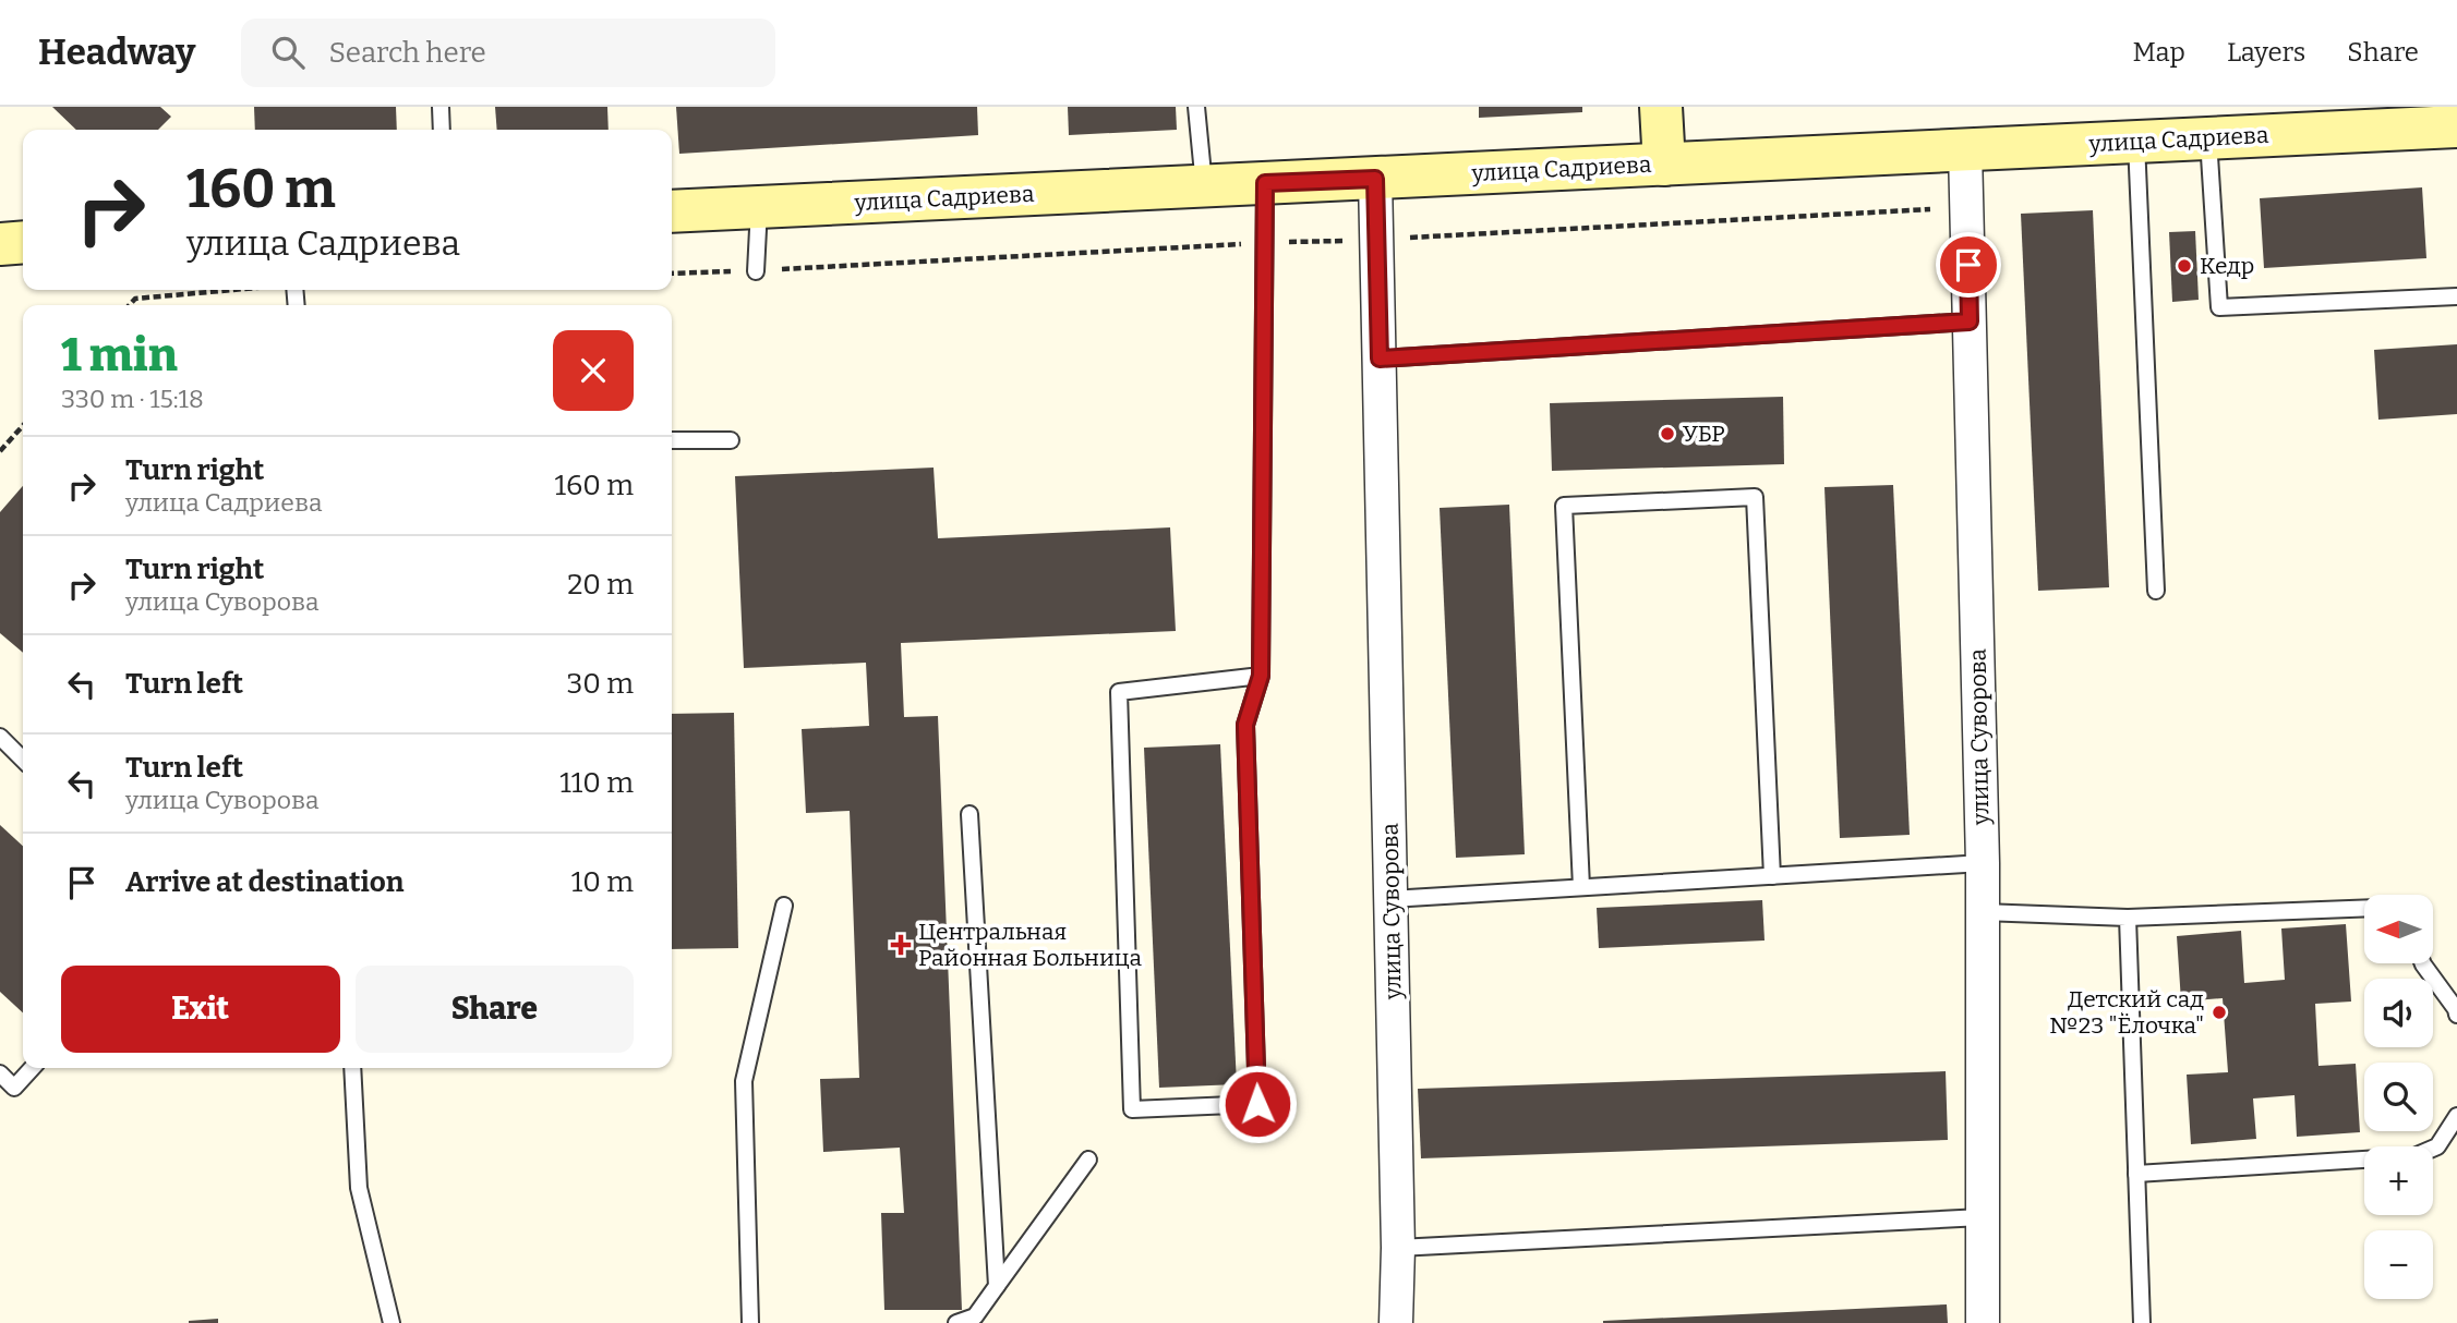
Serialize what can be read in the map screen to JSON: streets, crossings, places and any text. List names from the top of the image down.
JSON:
{
  "streets": {
    "street": ["улица Садриева", "улица Суворова"]
  },
  "crossings": [
    ["улица Садриева", "улица Суворова"]
  ],
  "places": {
    "other": ["Кедр", "УБР", "Детский сад №23 \"Ёлочка\""],
    "health": ["Центральная Районная Больница"]
  },
  "north": "left",
  "page": {
    "header": "Headway",
    "search": "Search here",
    "nav": ["Map", "Layers", "Share"],
    "turn": ["160 m", "улица Садриева"],
    "heading": ["1 min", "330 m · 15:18"],
    "list": [
      {
        "name": "Turn right",
        "note": "улица Садриева",
        "value": "160 m"
      },
      {
        "name": "Turn right",
        "note": "улица Суворова",
        "value": "20 m"
      },
      {
        "name": "Turn left",
        "value": "30 m"
      },
      {
        "name": "Turn left",
        "note": "улица Суворова",
        "value": "110 m"
      },
      {
        "name": "Arrive at destination",
        "value": "10 m"
      }
    ],
    "map_buttons": ["+", "−"],
    "buttons": ["Exit", "Share"]
  }
}
